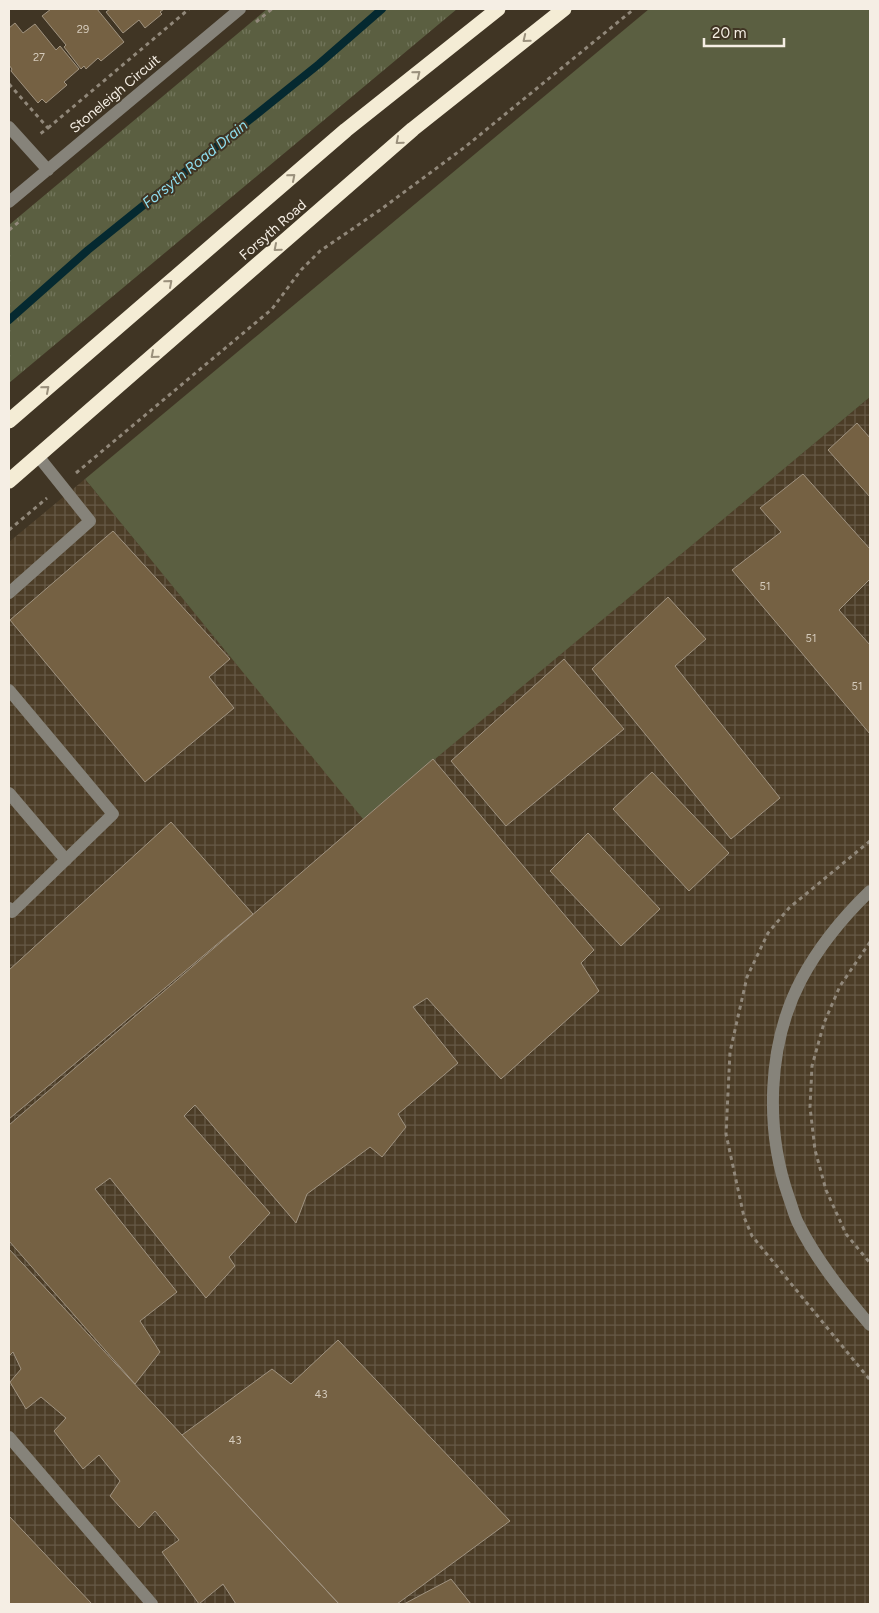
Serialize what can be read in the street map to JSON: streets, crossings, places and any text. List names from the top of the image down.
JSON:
{
  "streets": {
    "highway": ["Forsyth Road"],
    "street": ["Stoneleigh Circuit"]
  },
  "water": ["Forsyth Road Drain"],
  "house_numbers": [
    "29",
    "27",
    "51",
    "51",
    "51",
    "43",
    "43"
  ],
  "scale_bar": "20 m"
}
